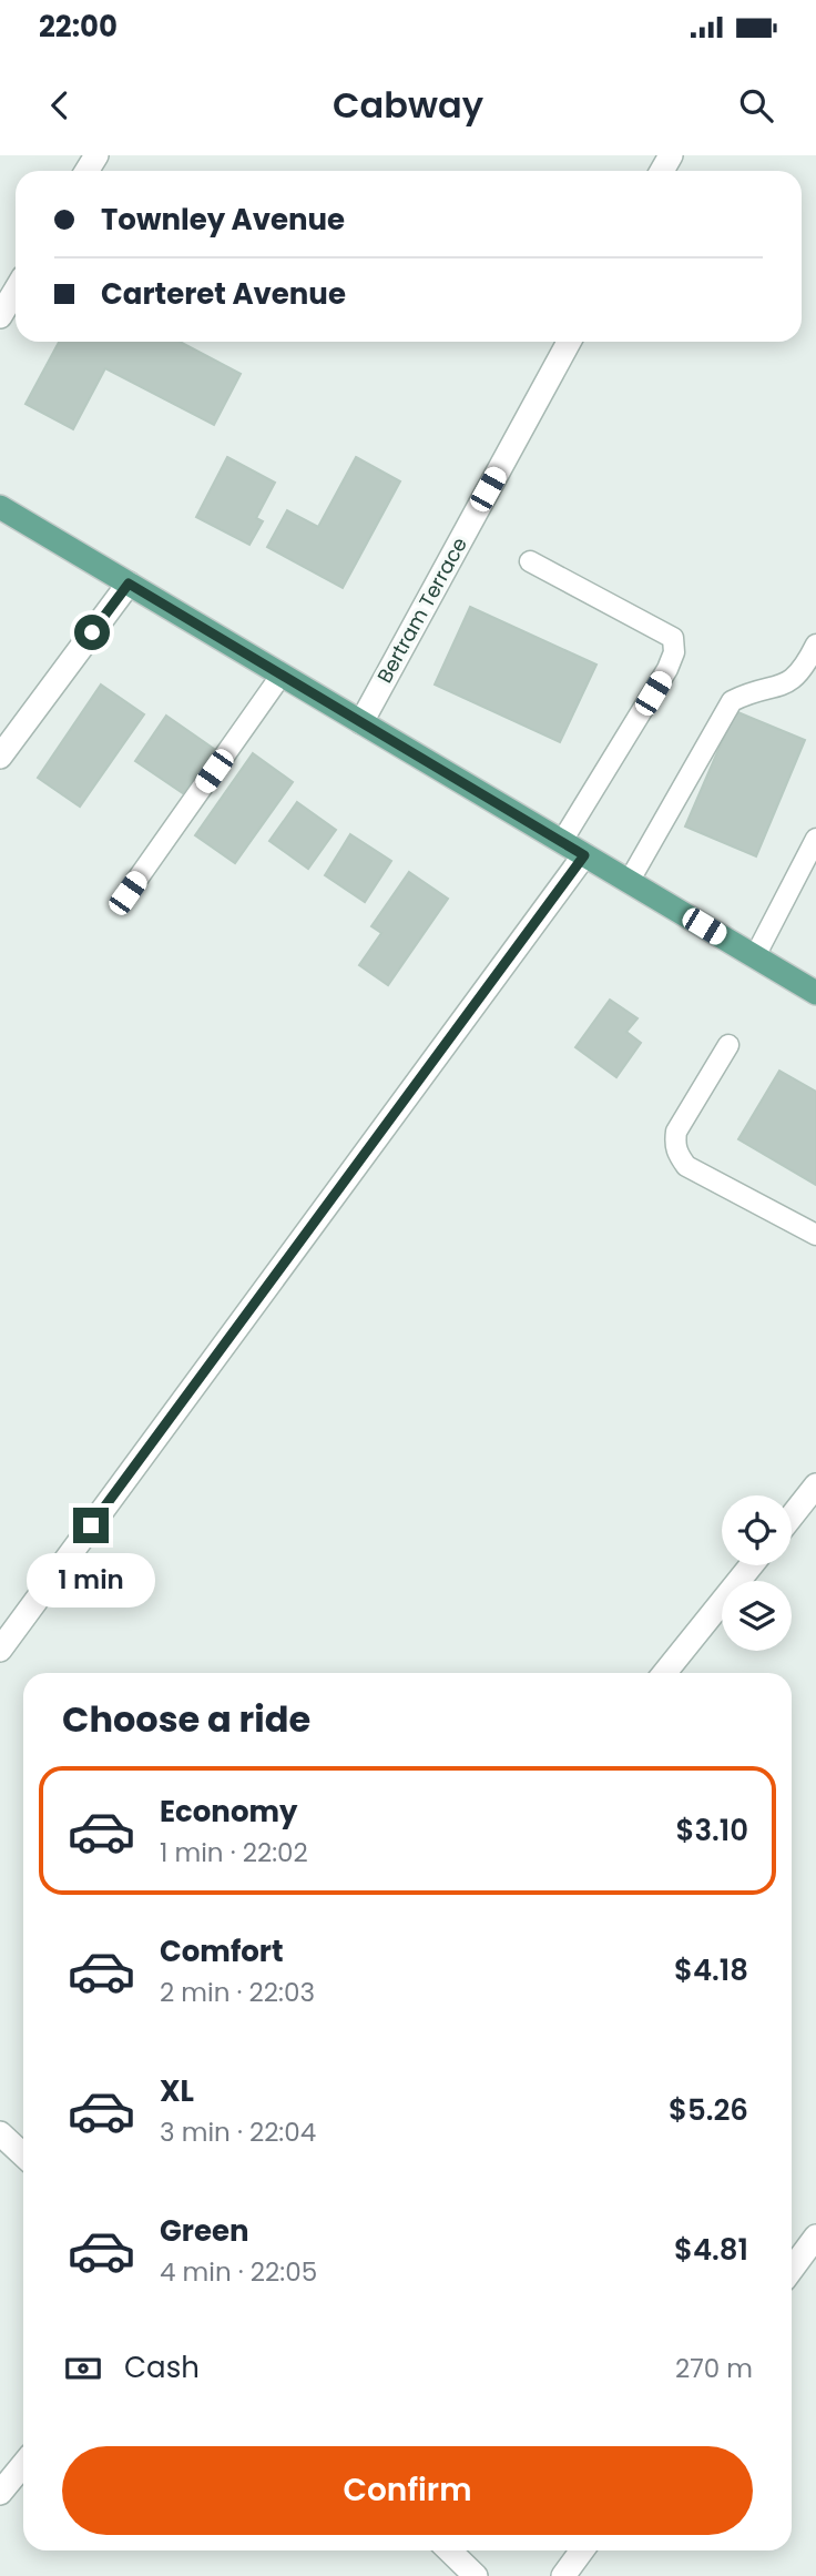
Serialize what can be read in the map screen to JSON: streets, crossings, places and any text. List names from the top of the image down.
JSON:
{
  "streets": {
    "street": ["Bertram Terrace"]
  },
  "page": {
    "status": "22:00",
    "header": "Cabway",
    "banner": ["Townley Avenue", "Carteret Avenue"],
    "bubble": "1 min",
    "heading": "Choose a ride",
    "list": [
      {
        "name": "Economy",
        "note": "1 min · 22:02",
        "value": "$3.10"
      },
      {
        "name": "Comfort",
        "note": "2 min · 22:03",
        "value": "$4.18"
      },
      {
        "name": "XL",
        "note": "3 min · 22:04",
        "value": "$5.26"
      },
      {
        "name": "Green",
        "note": "4 min · 22:05",
        "value": "$4.81"
      }
    ],
    "pay": ["Cash", "270 m"],
    "buttons": "Confirm"
  }
}
